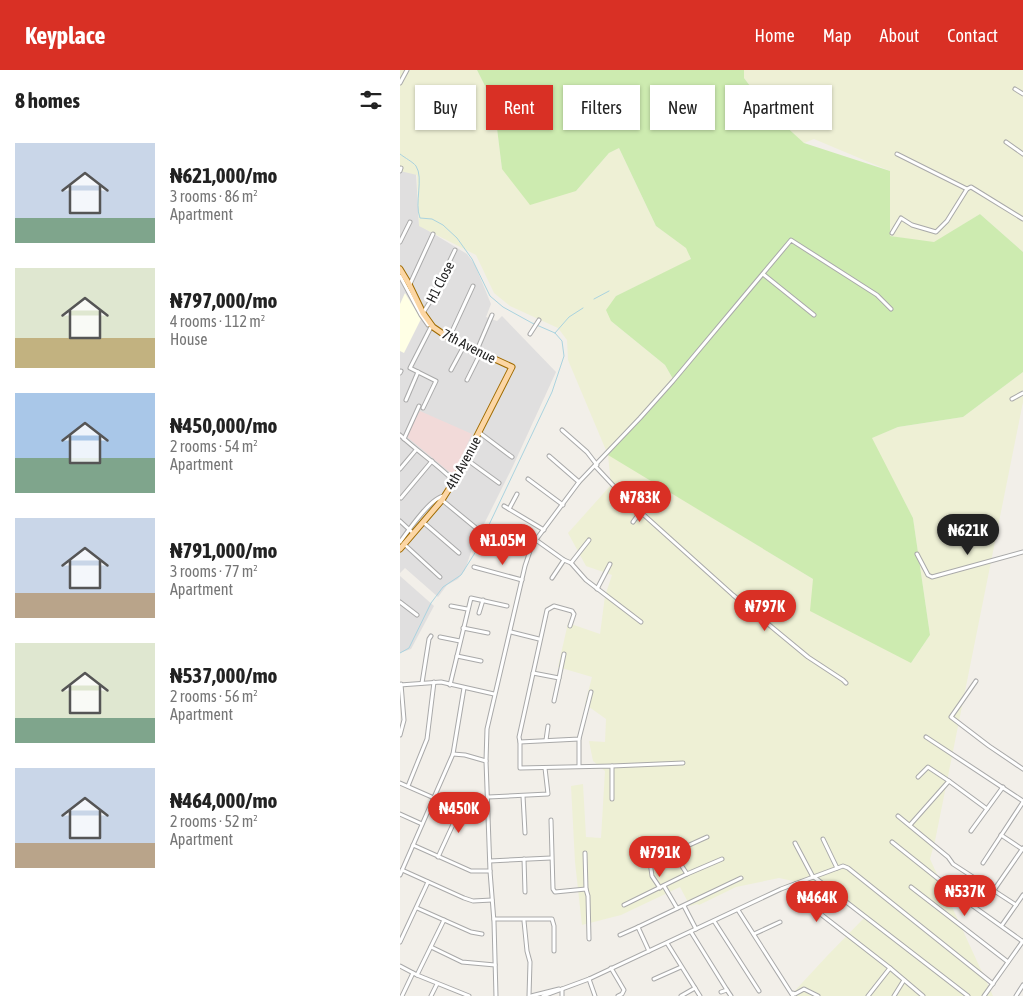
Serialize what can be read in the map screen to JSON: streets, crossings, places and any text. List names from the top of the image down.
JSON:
{
  "streets": {
    "main road": ["7th Avenue", "4th Avenue"],
    "street": ["H1 Close"]
  },
  "crossings": [
    ["H1 Close", "7th Avenue"],
    ["7th Avenue", "4th Avenue"]
  ],
  "page": {
    "header": "Keyplace",
    "nav": [
      "Home",
      "Map",
      "About",
      "Contact"
    ],
    "heading": "8 homes",
    "chip": [
      "Buy",
      "Rent",
      "Filters",
      "New",
      "Apartment"
    ],
    "list": [
      {
        "name": "₦621,000/mo",
        "note": "3 rooms · 86 m² · Apartment"
      },
      {
        "name": "₦797,000/mo",
        "note": "4 rooms · 112 m² · House"
      },
      {
        "name": "₦450,000/mo",
        "note": "2 rooms · 54 m² · Apartment"
      },
      {
        "name": "₦791,000/mo",
        "note": "3 rooms · 77 m² · Apartment"
      },
      {
        "name": "₦537,000/mo",
        "note": "2 rooms · 56 m² · Apartment"
      },
      {
        "name": "₦464,000/mo",
        "note": "2 rooms · 52 m² · Apartment"
      }
    ],
    "price": [
      "₦783K",
      "₦621K",
      "₦1.05M",
      "₦797K",
      "₦450K",
      "₦791K",
      "₦537K",
      "₦464K"
    ]
  }
}
